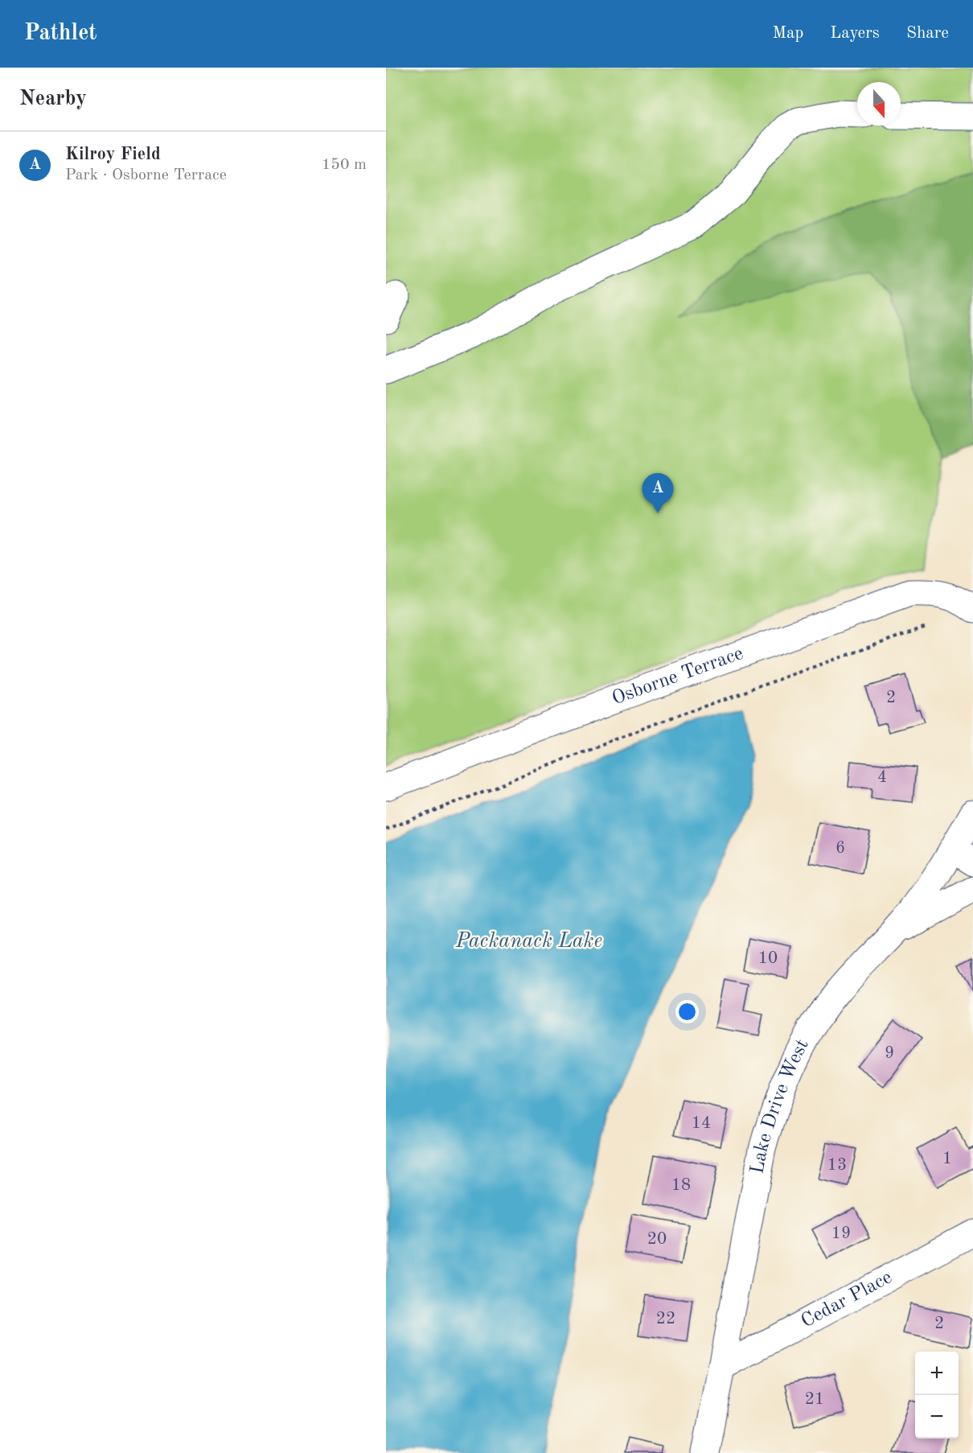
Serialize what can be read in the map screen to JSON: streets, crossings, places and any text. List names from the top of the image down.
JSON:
{
  "streets": {
    "street": ["Osborne Terrace", "Lake Drive West", "Cedar Place"]
  },
  "crossings": [
    ["Lake Drive West", "Cedar Place"]
  ],
  "water": ["Packanack Lake"],
  "house_numbers": [
    "2",
    "4",
    "6",
    "10",
    "9",
    "14",
    "1",
    "13",
    "18",
    "19",
    "20",
    "22",
    "2",
    "21"
  ],
  "north": "bottom",
  "page": {
    "header": "Pathlet",
    "nav": ["Map", "Layers", "Share"],
    "heading": "Nearby",
    "list": [
      {
        "mark": "A",
        "name": "Kilroy Field",
        "note": "Park · Osborne Terrace",
        "value": "150 m"
      }
    ],
    "pins": "A",
    "map_buttons": ["+", "−"]
  }
}
